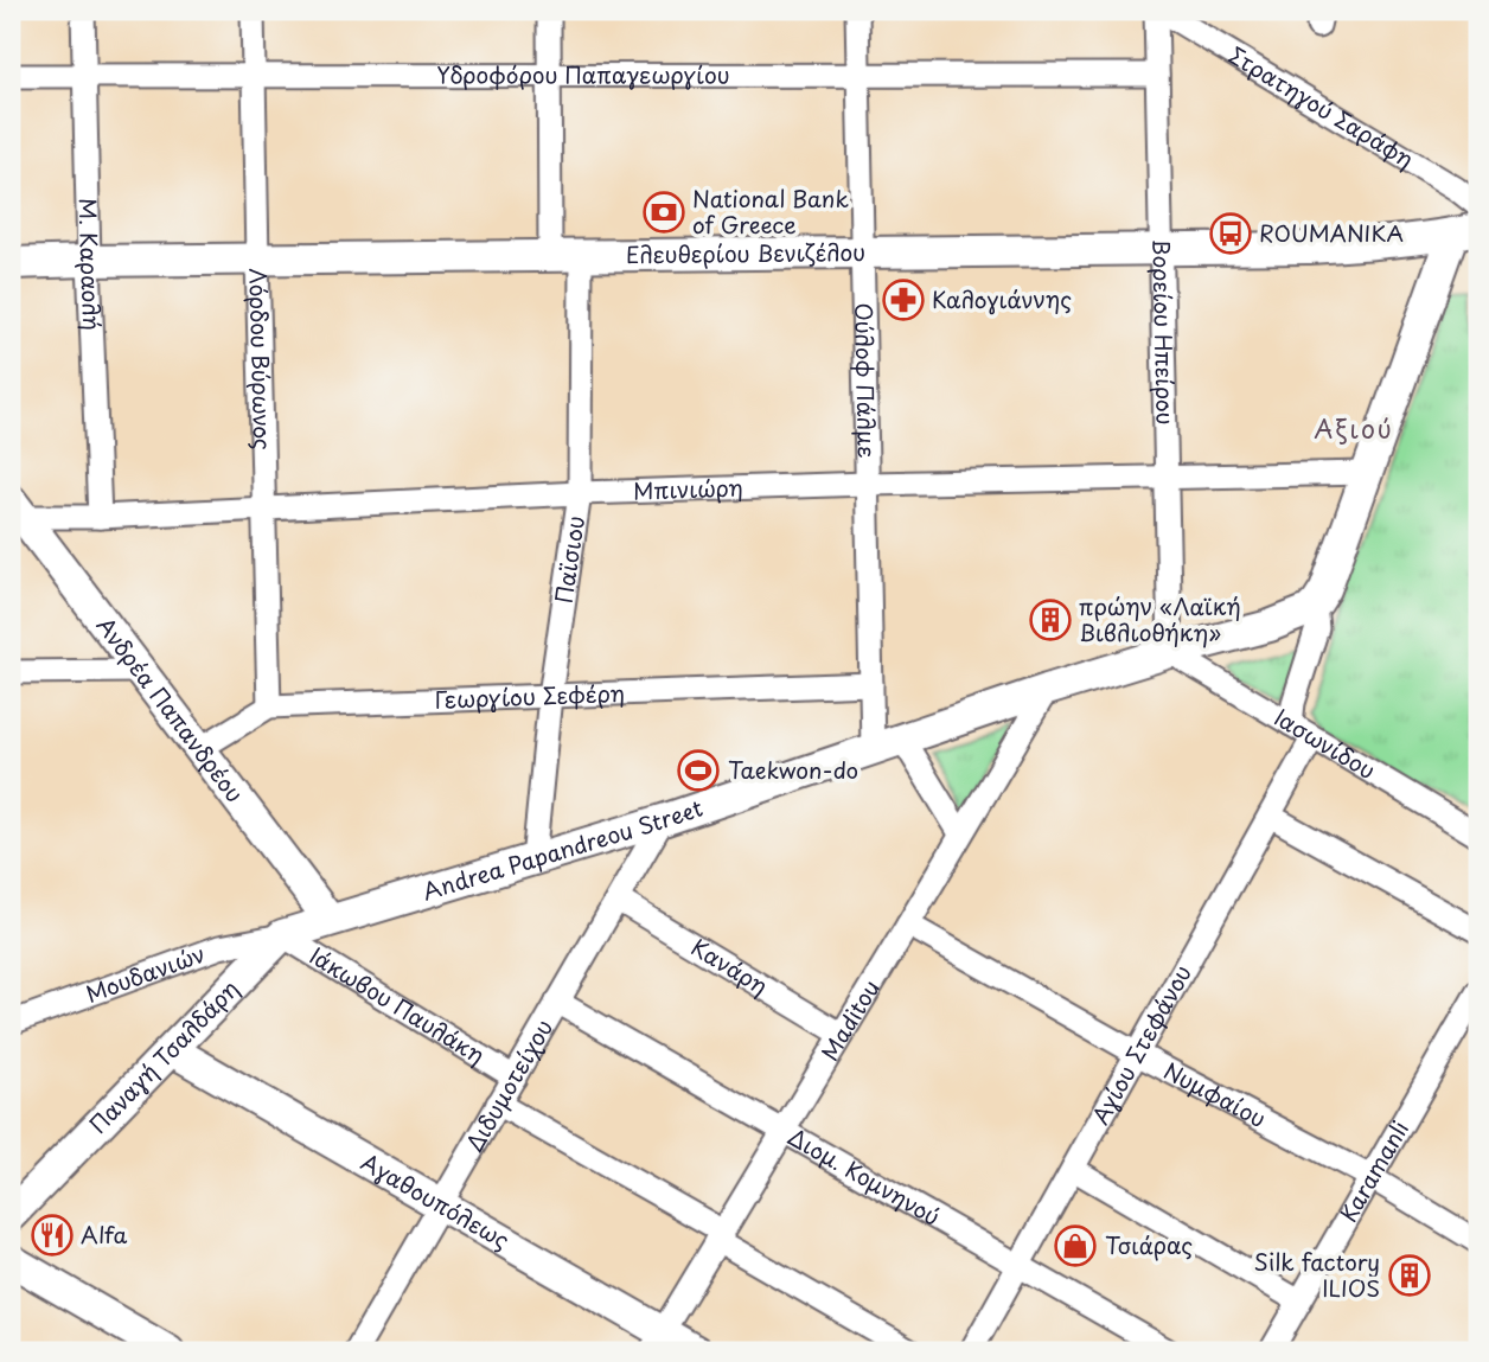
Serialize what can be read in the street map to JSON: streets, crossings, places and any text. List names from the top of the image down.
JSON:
{
  "streets": {
    "street": [
      "Υδροφόρου Παπαγεωργίου",
      "Στρατηγού Σαράφη",
      "Ελευθερίου Βενιζέλου",
      "Μ. Καραολή",
      "Βορείου Ηπείρου",
      "Λόρδου Βύρωνος",
      "Ούλοφ Πάλμε",
      "Μπινιώρη",
      "Παϊσιου",
      "Γεωργίου Σεφέρη",
      "Ανδρέα Παπανδρέου",
      "Ιασωνίδου",
      "Andrea Papandreou Street",
      "Κανάρη",
      "Μουδανιών",
      "Ιάκωβου Παυλάκη",
      "Maditou",
      "Αγίου Στεφάνου",
      "Παναγή Τσαλδάρη",
      "Διδυμοτείχου",
      "Νυμφαίου",
      "Karamanli",
      "Διομ. Κομνηνού",
      "Αγαθουπόλεως"
    ]
  },
  "crossings": [
    ["Υδροφόρου Παπαγεωργίου", "Μ. Καραολή"],
    ["Υδροφόρου Παπαγεωργίου", "Βορείου Ηπείρου"],
    ["Υδροφόρου Παπαγεωργίου", "Λόρδου Βύρωνος"],
    ["Υδροφόρου Παπαγεωργίου", "Ούλοφ Πάλμε"],
    ["Στρατηγού Σαράφη", "Βορείου Ηπείρου"],
    ["Ελευθερίου Βενιζέλου", "Μ. Καραολή"],
    ["Ελευθερίου Βενιζέλου", "Βορείου Ηπείρου"],
    ["Ελευθερίου Βενιζέλου", "Λόρδου Βύρωνος"],
    ["Ελευθερίου Βενιζέλου", "Ούλοφ Πάλμε"],
    ["Ελευθερίου Βενιζέλου", "Παϊσιου"],
    ["Μ. Καραολή", "Μπινιώρη"],
    ["Βορείου Ηπείρου", "Μπινιώρη"],
    ["Βορείου Ηπείρου", "Ιασωνίδου"],
    ["Βορείου Ηπείρου", "Andrea Papandreou Street"],
    ["Λόρδου Βύρωνος", "Μπινιώρη"],
    ["Λόρδου Βύρωνος", "Γεωργίου Σεφέρη"],
    ["Ούλοφ Πάλμε", "Μπινιώρη"],
    ["Ούλοφ Πάλμε", "Γεωργίου Σεφέρη"],
    ["Ούλοφ Πάλμε", "Andrea Papandreou Street"],
    ["Μπινιώρη", "Παϊσιου"],
    ["Μπινιώρη", "Ανδρέα Παπανδρέου"],
    ["Παϊσιου", "Γεωργίου Σεφέρη"],
    ["Παϊσιου", "Andrea Papandreou Street"],
    ["Γεωργίου Σεφέρη", "Ανδρέα Παπανδρέου"],
    ["Ανδρέα Παπανδρέου", "Andrea Papandreou Street"],
    ["Ανδρέα Παπανδρέου", "Παναγή Τσαλδάρη"],
    ["Ιασωνίδου", "Andrea Papandreou Street"],
    ["Ιασωνίδου", "Αγίου Στεφάνου"],
    ["Andrea Papandreou Street", "Maditou"],
    ["Andrea Papandreou Street", "Παναγή Τσαλδάρη"],
    ["Andrea Papandreou Street", "Διδυμοτείχου"],
    ["Κανάρη", "Maditou"],
    ["Κανάρη", "Διδυμοτείχου"],
    ["Μουδανιών", "Ιάκωβου Παυλάκη"],
    ["Μουδανιών", "Παναγή Τσαλδάρη"],
    ["Ιάκωβου Παυλάκη", "Παναγή Τσαλδάρη"],
    ["Ιάκωβου Παυλάκη", "Διδυμοτείχου"],
    ["Maditou", "Νυμφαίου"],
    ["Maditou", "Διομ. Κομνηνού"],
    ["Maditou", "Αγαθουπόλεως"],
    ["Αγίου Στεφάνου", "Νυμφαίου"],
    ["Αγίου Στεφάνου", "Διομ. Κομνηνού"],
    ["Παναγή Τσαλδάρη", "Αγαθουπόλεως"],
    ["Διδυμοτείχου", "Διομ. Κομνηνού"],
    ["Διδυμοτείχου", "Αγαθουπόλεως"],
    ["Νυμφαίου", "Karamanli"]
  ],
  "districts": ["Αξιού"],
  "places": {
    "bank": ["National Bank of Greece"],
    "bus stop": ["ROUMANIKA"],
    "pharmacy": ["Καλογιάννης"],
    "building": ["πρώην «Λαϊκή Βιβλιοθήκη»", "Silk factory ILIOS"],
    "sports": ["Taekwon-do"],
    "restaurant": ["Alfa"],
    "shop": ["Τσιάρας"]
  }
}
